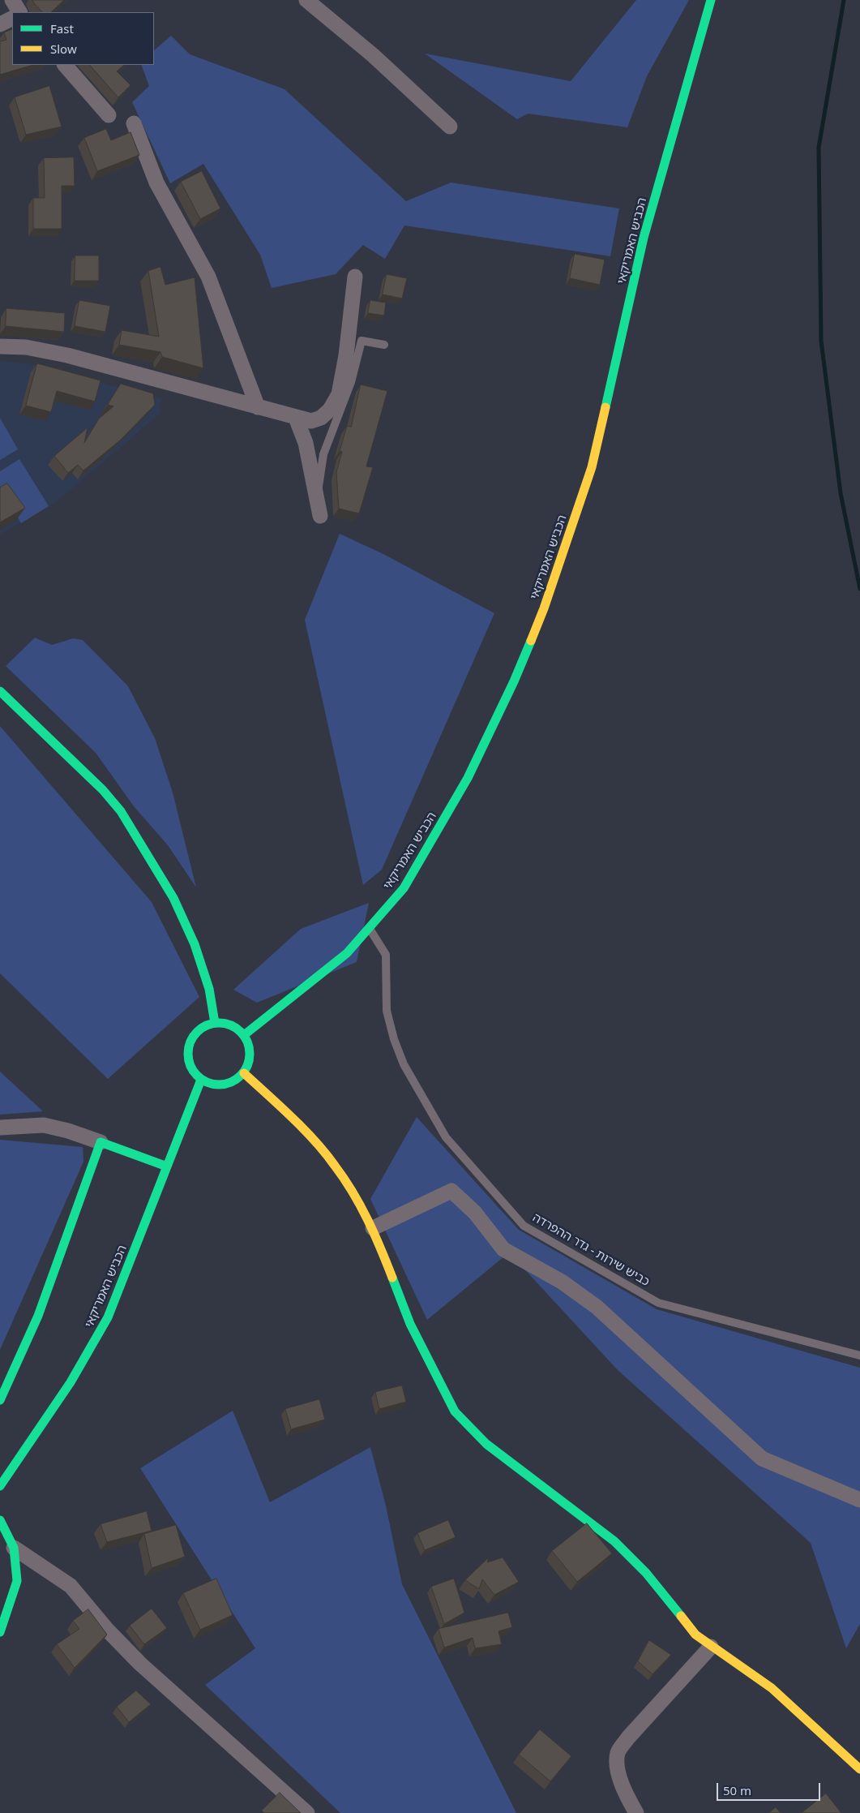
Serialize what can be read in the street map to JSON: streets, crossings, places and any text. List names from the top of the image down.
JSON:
{
  "streets": {
    "main road": ["הכביש האמריקאי"],
    "lane": ["כביש שירות - גדר ההפרדה"]
  },
  "crossings": [
    ["הכביש האמריקאי", "כביש שירות - גדר ההפרדה"]
  ],
  "legend": ["Fast", "Slow"],
  "scale_bar": "50 m"
}
